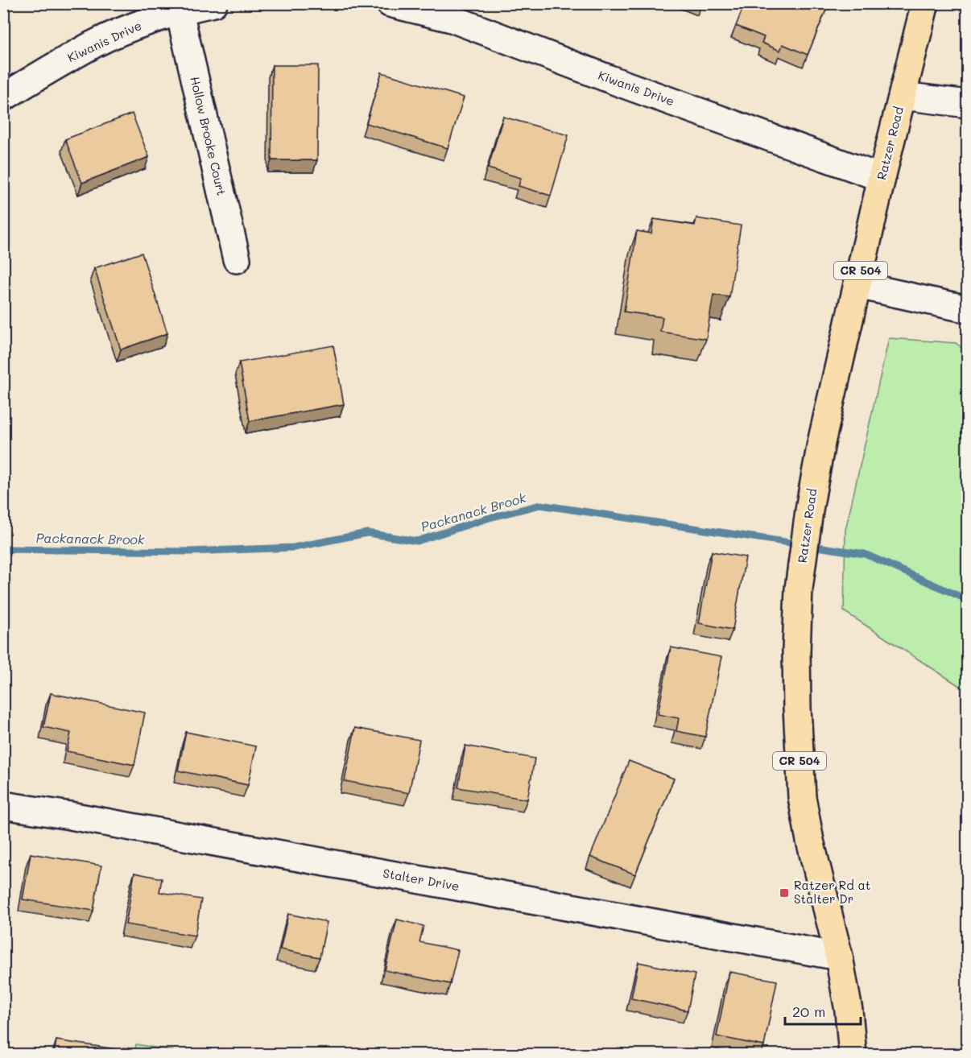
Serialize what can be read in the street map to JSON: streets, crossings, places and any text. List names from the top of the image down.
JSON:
{
  "streets": {
    "main road": ["Ratzer Road", "CR 504"],
    "street": ["Kiwanis Drive", "Hollow Brooke Court", "Stalter Drive"]
  },
  "crossings": [
    ["Kiwanis Drive", "Hollow Brooke Court"],
    ["Kiwanis Drive", "Ratzer Road"],
    ["Ratzer Road", "Stalter Drive"]
  ],
  "water": ["Packanack Brook"],
  "places": {
    "transit": ["Ratzer Rd at Stalter Dr"]
  },
  "scale_bar": "20 m"
}
